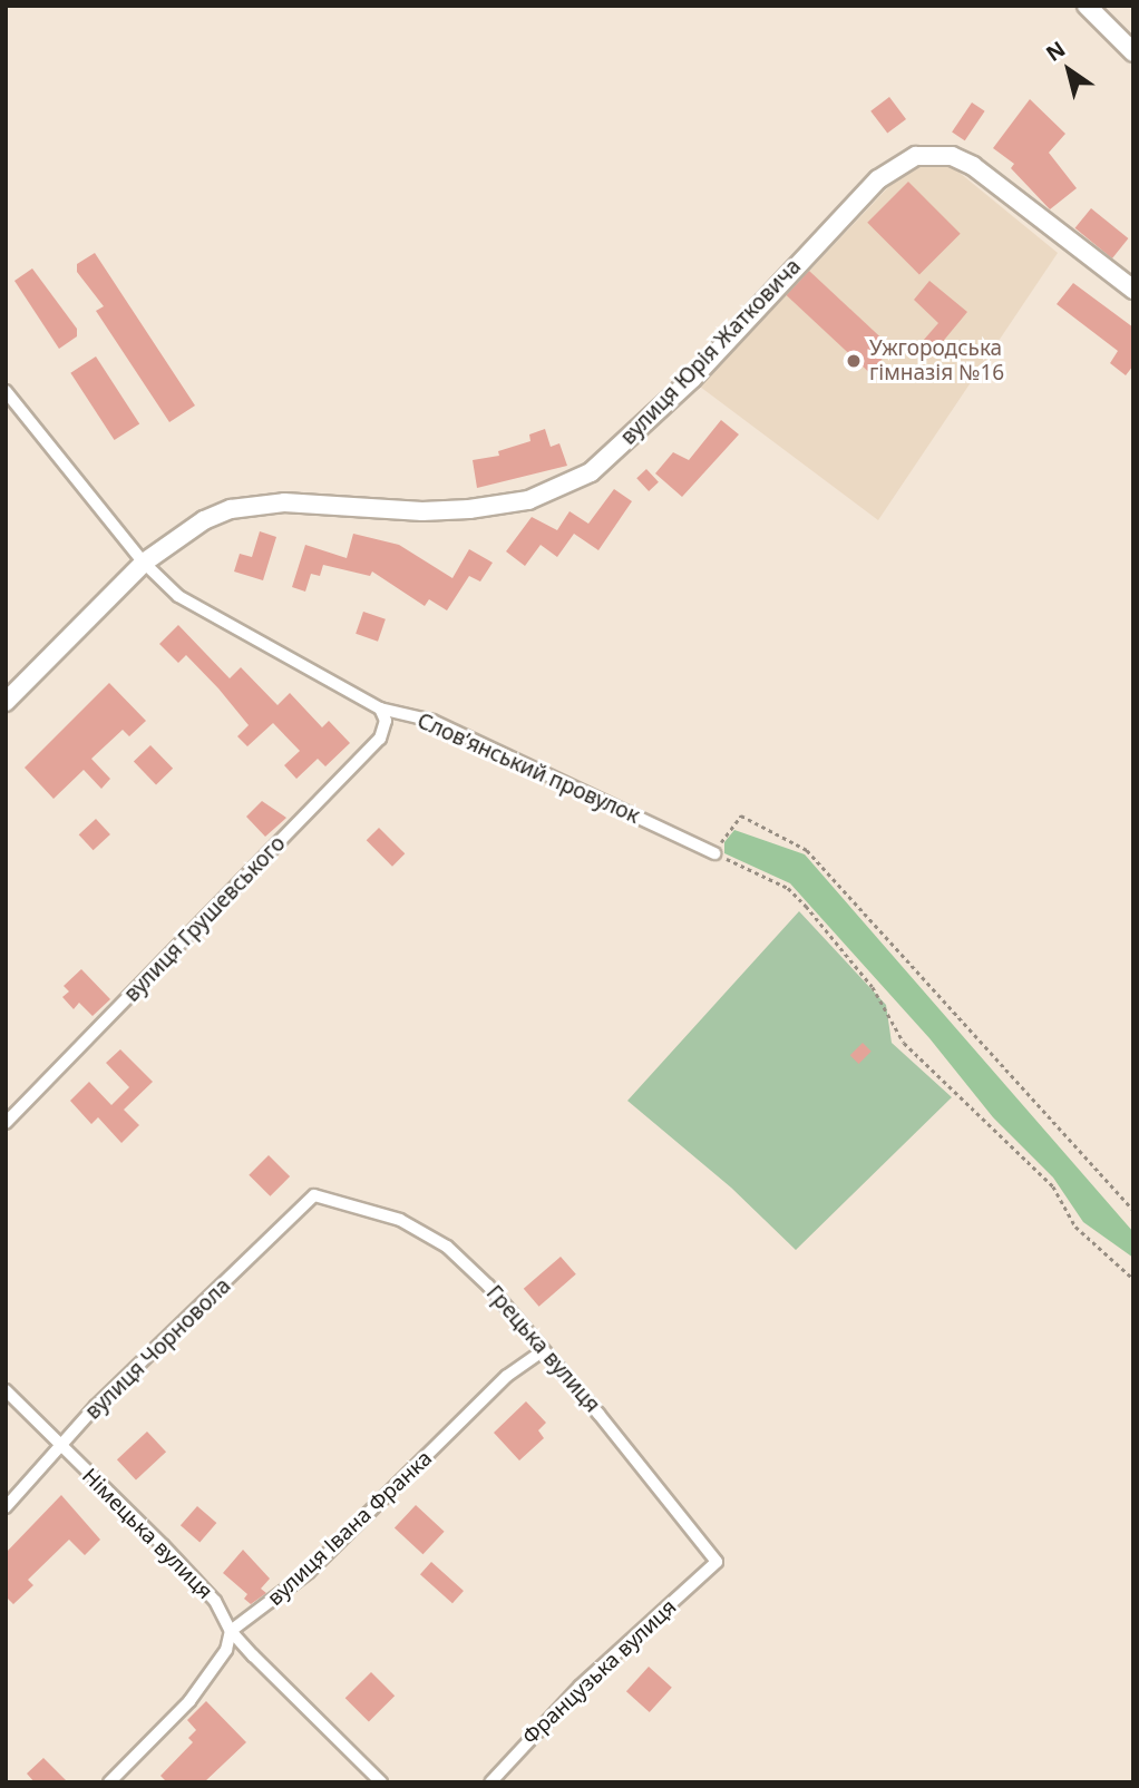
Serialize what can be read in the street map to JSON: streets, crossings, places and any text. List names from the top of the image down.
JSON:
{
  "streets": {
    "street": [
      "вулиця Юрія Жатковича",
      "Словʼянський провулок",
      "вулиця Грушевського",
      "вулиця Чорновола",
      "Грецька вулиця",
      "вулиця Івана Франка",
      "Німецька вулиця",
      "Французька вулиця"
    ]
  },
  "crossings": [
    ["вулиця Юрія Жатковича", "Словʼянський провулок"],
    ["Словʼянський провулок", "вулиця Грушевського"],
    ["вулиця Чорновола", "Грецька вулиця"],
    ["вулиця Чорновола", "Німецька вулиця"],
    ["Грецька вулиця", "вулиця Івана Франка"],
    ["Грецька вулиця", "Французька вулиця"],
    ["вулиця Івана Франка", "Німецька вулиця"]
  ],
  "places": ["Ужгородська гімназія №16"],
  "north": "top left"
}
